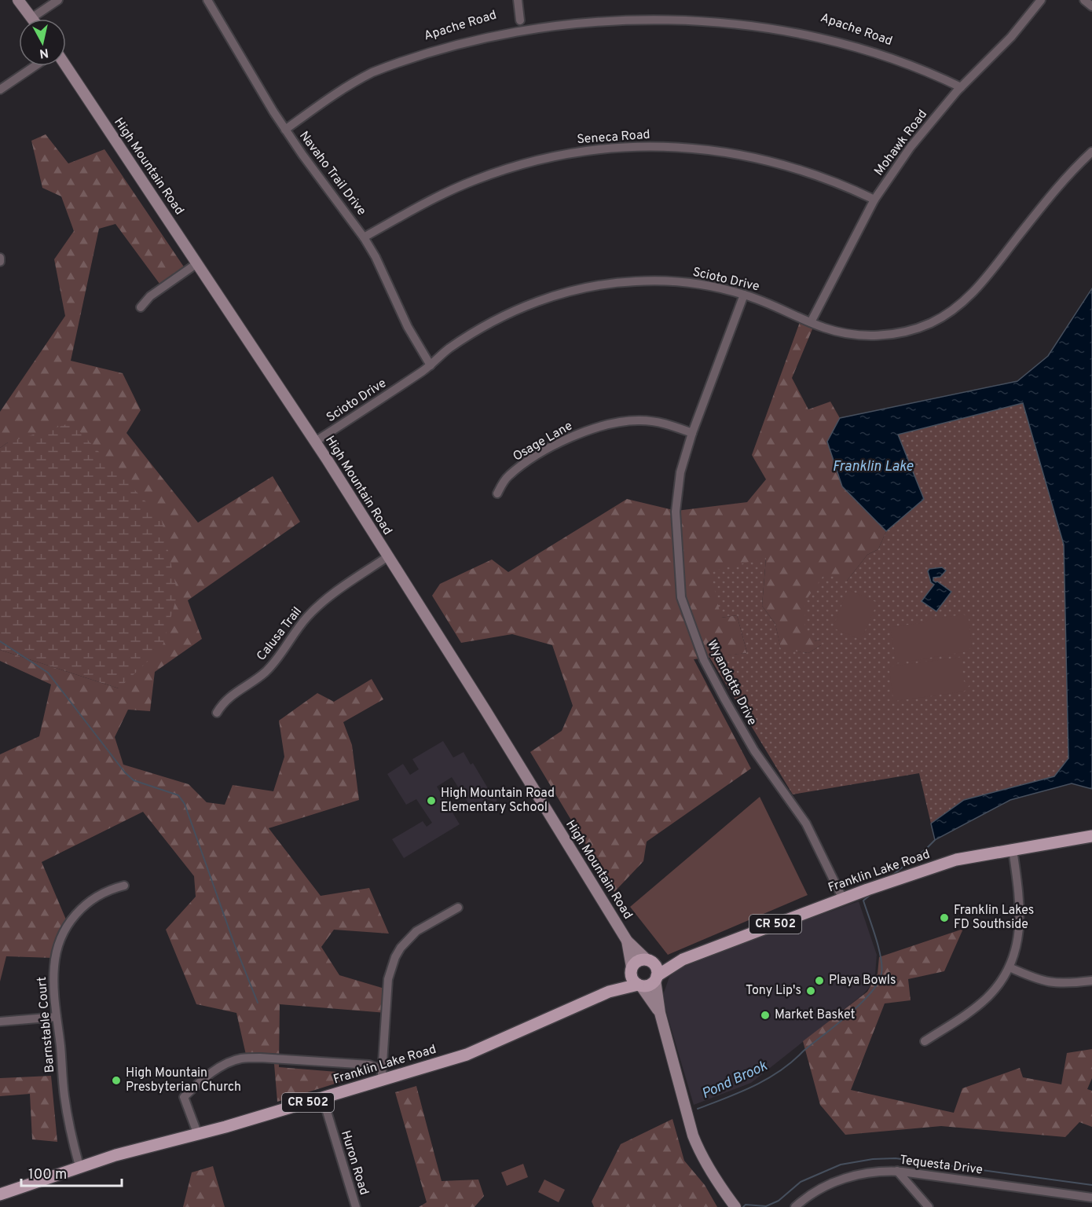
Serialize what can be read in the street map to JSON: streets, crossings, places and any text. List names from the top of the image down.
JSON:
{
  "streets": {
    "main road": ["High Mountain Road", "Franklin Lake Road", "CR 502"],
    "street": [
      "Apache Road",
      "Seneca Road",
      "Mohawk Road",
      "Navaho Trail Drive",
      "Scioto Drive",
      "Osage Lane",
      "Calusa Trail",
      "Wyandotte Drive",
      "Barnstable Court",
      "Huron Road",
      "Tequesta Drive"
    ]
  },
  "crossings": [
    ["Apache Road", "Mohawk Road"],
    ["Apache Road", "Navaho Trail Drive"],
    ["Seneca Road", "Mohawk Road"],
    ["Seneca Road", "Navaho Trail Drive"],
    ["Mohawk Road", "Scioto Drive"],
    ["High Mountain Road", "Scioto Drive"],
    ["High Mountain Road", "Calusa Trail"],
    ["High Mountain Road", "Franklin Lake Road"],
    ["High Mountain Road", "CR 502"],
    ["Navaho Trail Drive", "Scioto Drive"],
    ["Scioto Drive", "Wyandotte Drive"],
    ["Osage Lane", "Wyandotte Drive"],
    ["Wyandotte Drive", "Franklin Lake Road"],
    ["Franklin Lake Road", "CR 502"],
    ["Franklin Lake Road", "Barnstable Court"],
    ["Franklin Lake Road", "Huron Road"]
  ],
  "water": ["Franklin Lake", "Pond Brook"],
  "places": [
    "High Mountain Road Elementary School",
    "Franklin Lakes FD Southside",
    "Playa Bowls",
    "Tony Lip's",
    "Market Basket",
    "High Mountain Presbyterian Church"
  ],
  "scale_bar": "100 m",
  "north": "bottom"
}
